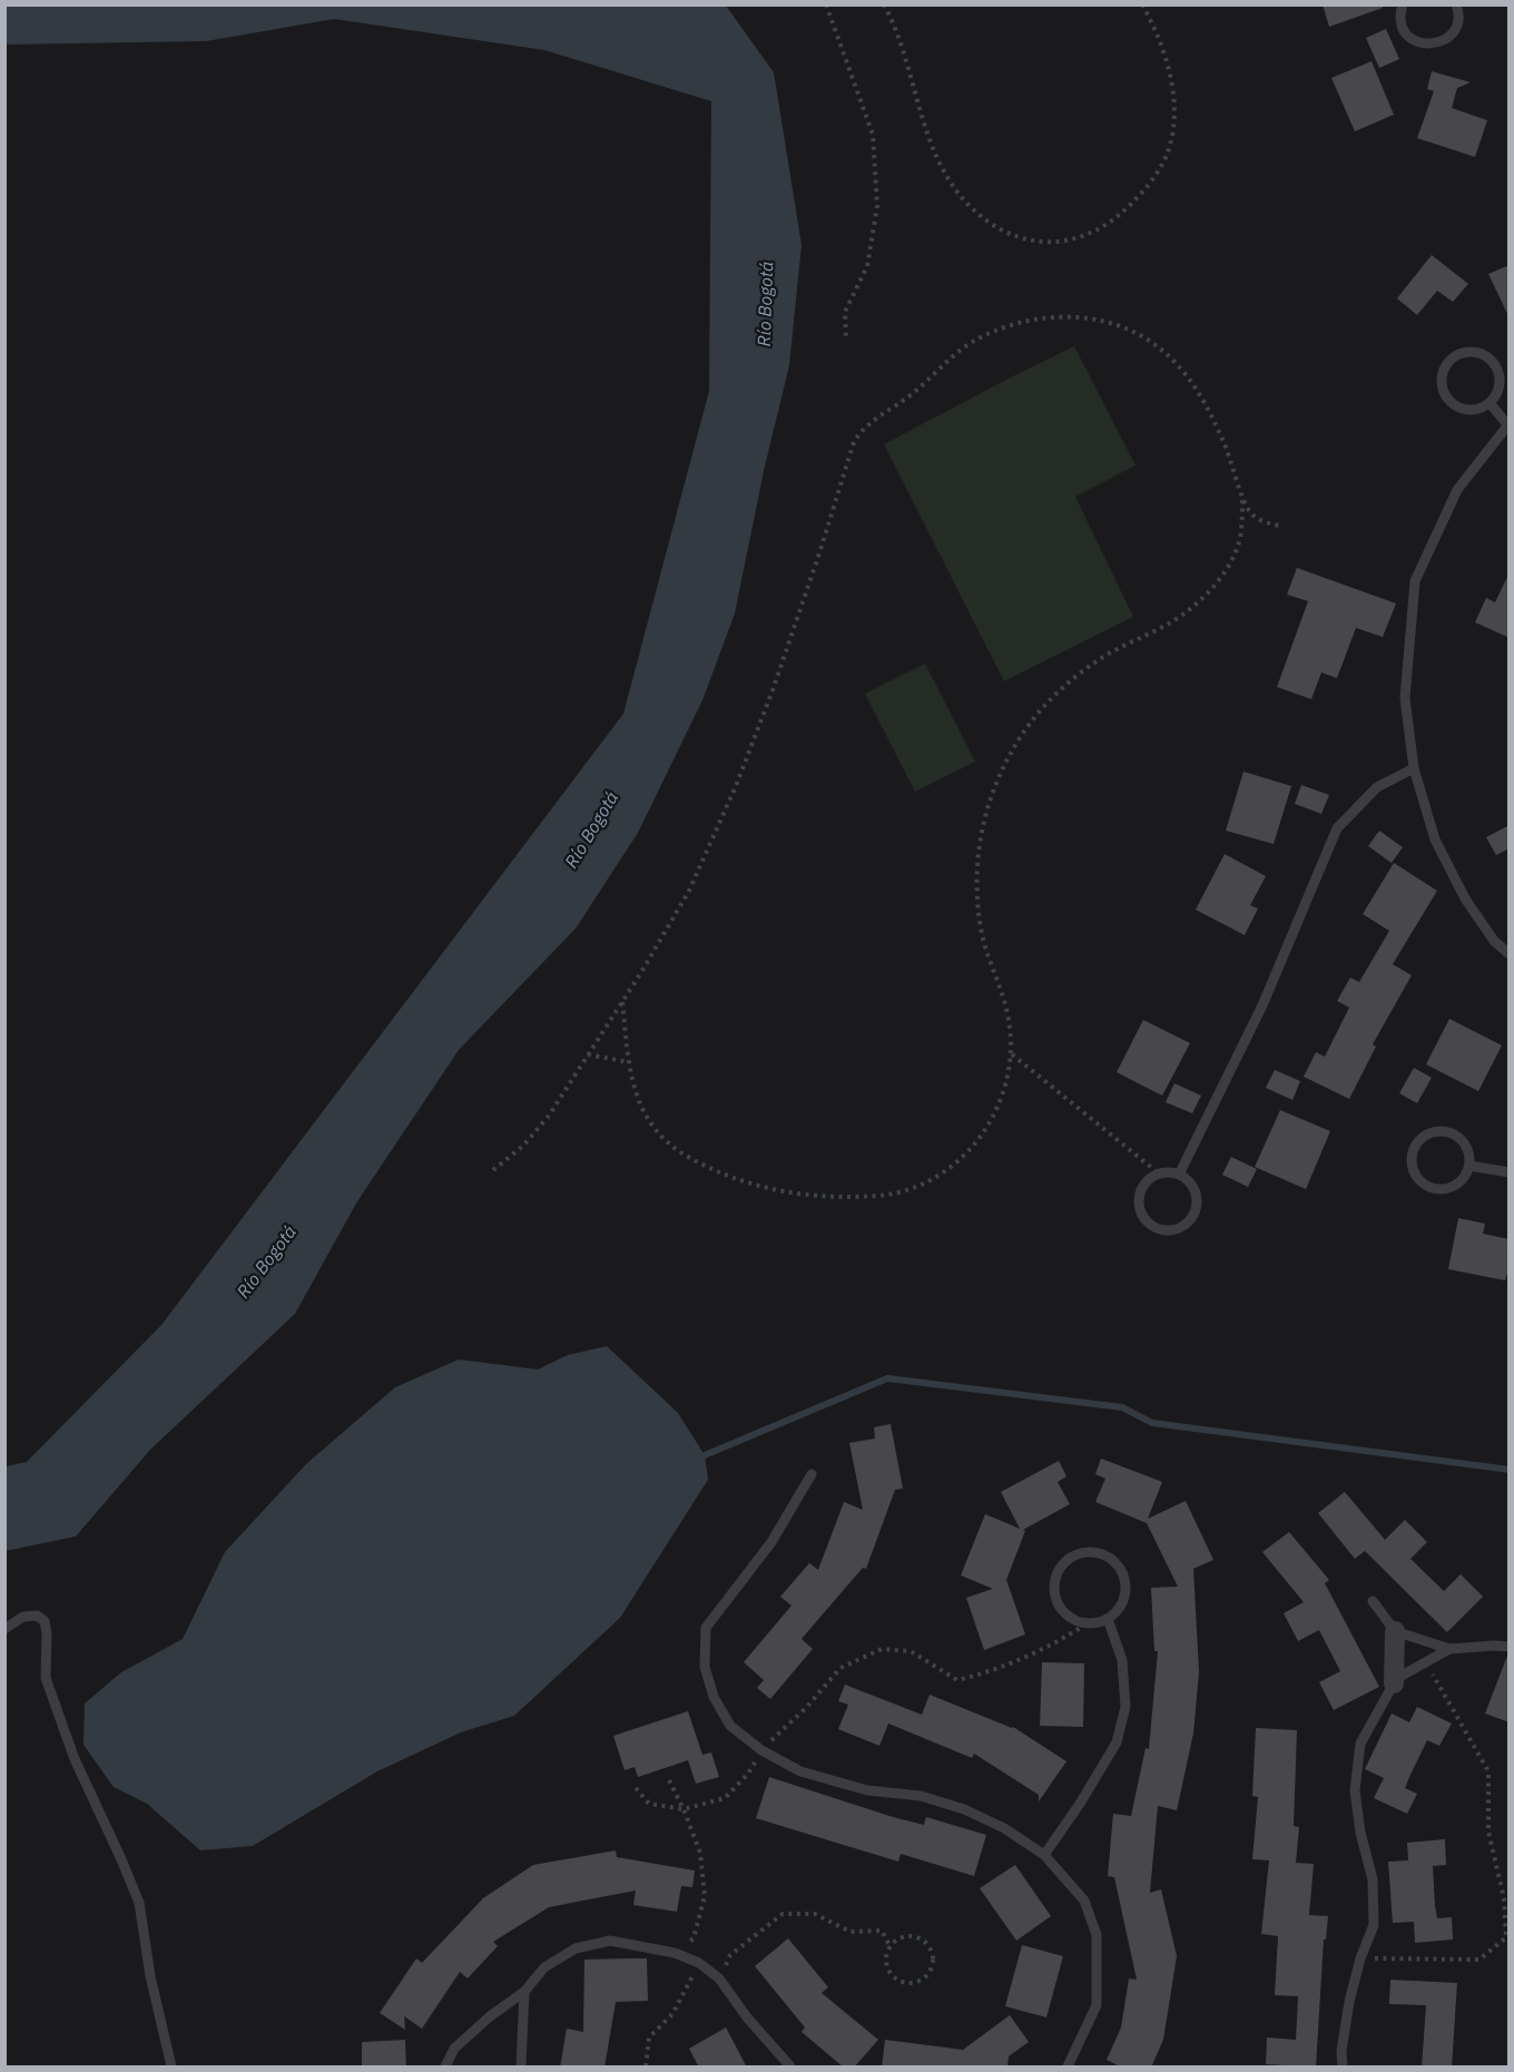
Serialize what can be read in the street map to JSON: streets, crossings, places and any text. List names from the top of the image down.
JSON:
{
  "water": ["Río Bogotá"]
}
